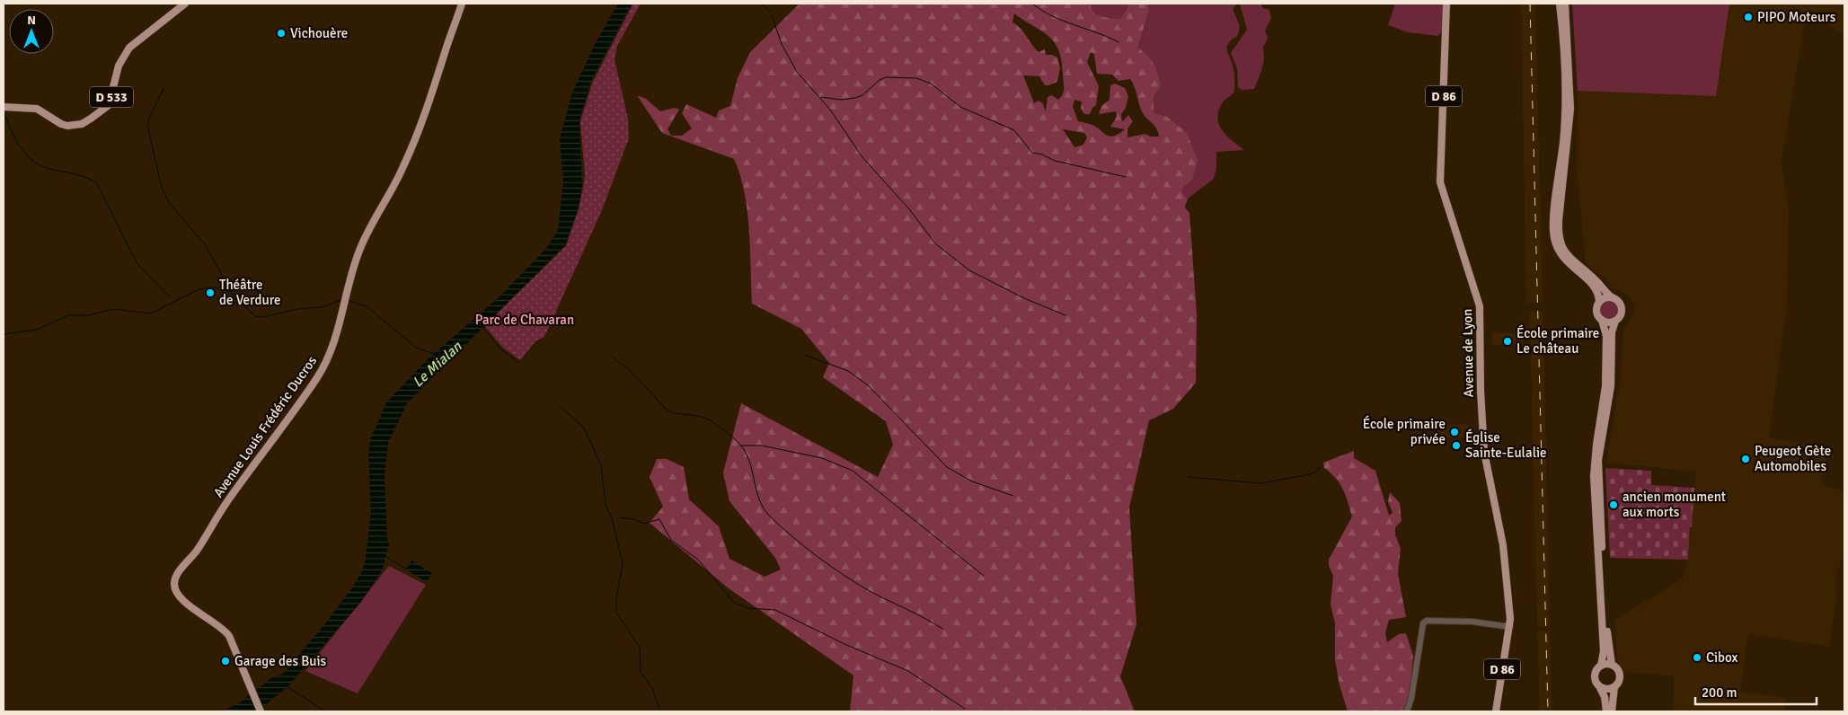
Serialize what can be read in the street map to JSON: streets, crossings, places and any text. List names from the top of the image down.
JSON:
{
  "streets": {
    "main road": [
      "D 86",
      "D 533",
      "Avenue de Lyon",
      "Avenue Louis Frédéric Ducros"
    ]
  },
  "crossings": [
    ["D 86", "Avenue de Lyon"]
  ],
  "water": ["Le Mialan"],
  "parks": ["Parc de Chavaran"],
  "places": [
    "PIPO Moteurs",
    "Vichouère",
    "Théâtre de Verdure",
    "École primaire Le château",
    "École primaire privée",
    "Église Sainte-Eulalie",
    "Peugeot Gète Automobiles",
    "ancien monument aux morts",
    "Cibox",
    "Garage des Buis"
  ],
  "scale_bar": "200 m",
  "north": "top"
}
